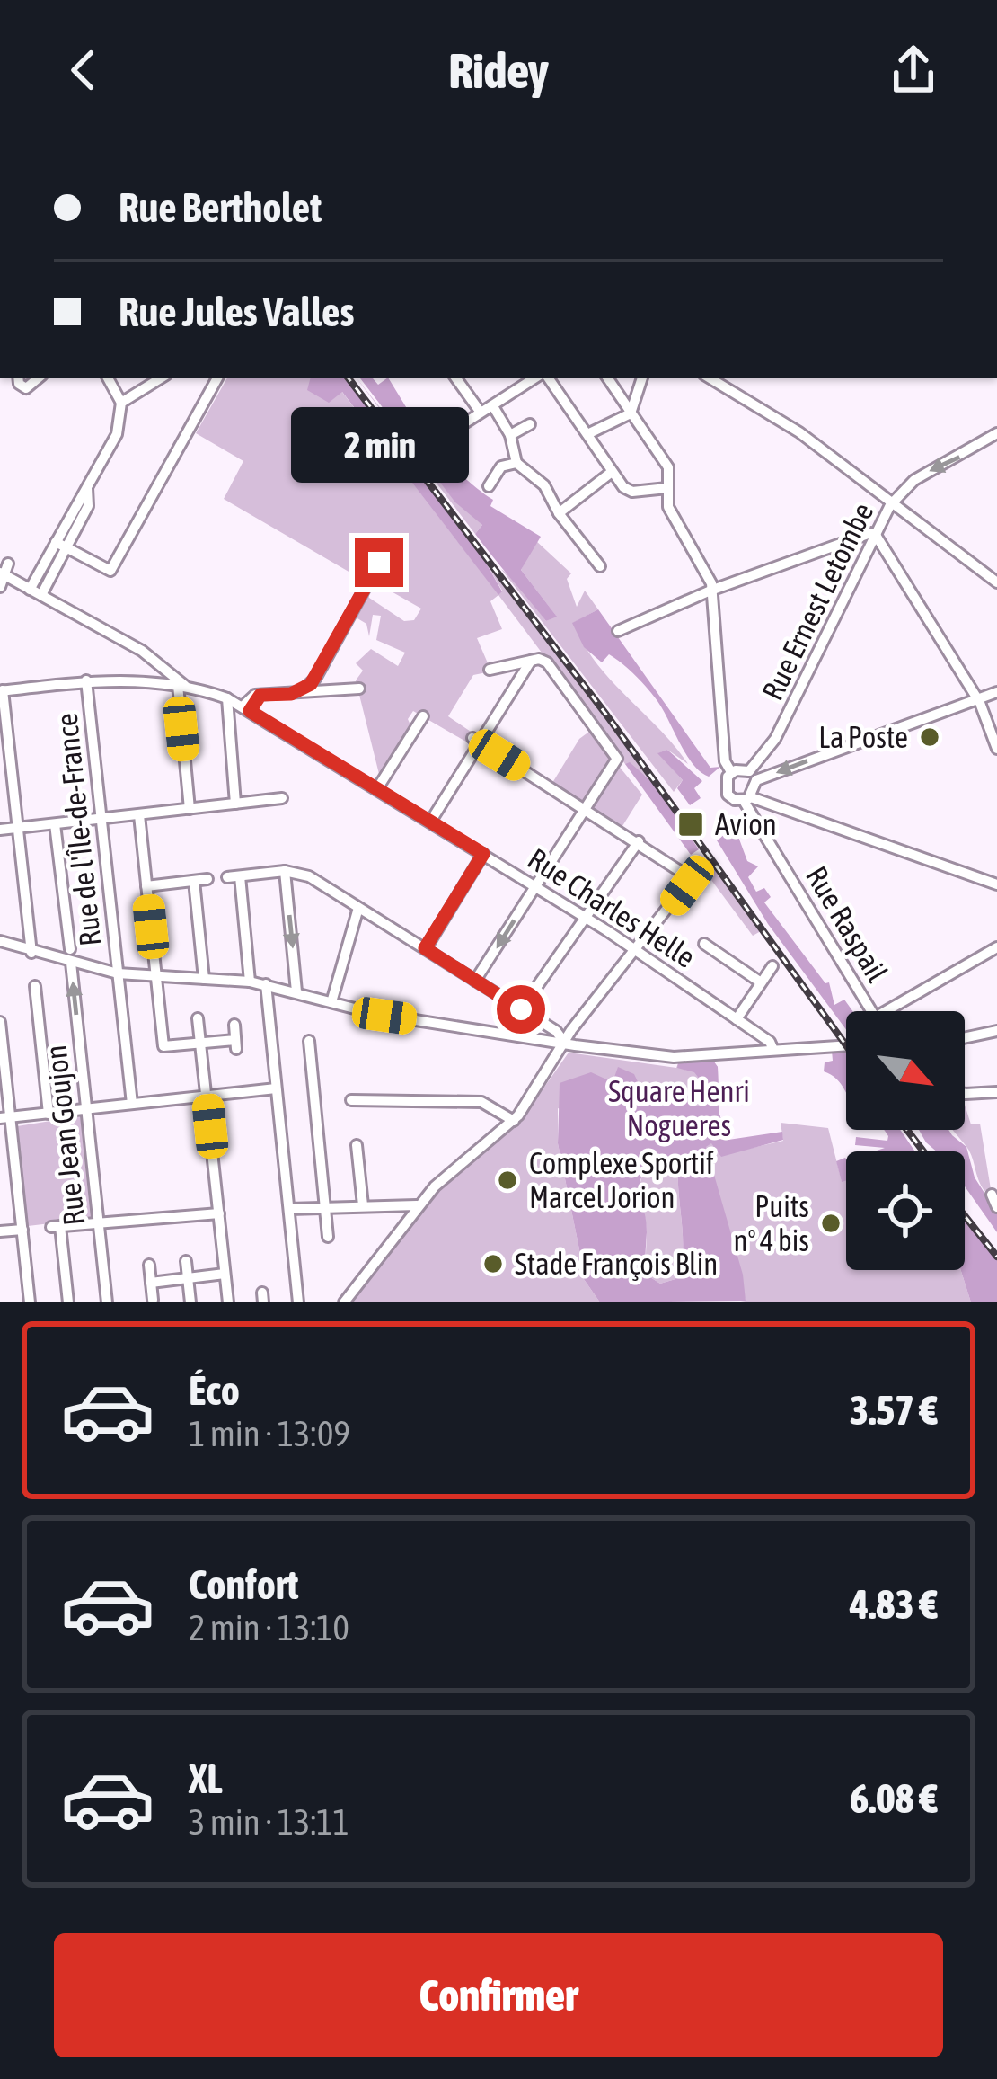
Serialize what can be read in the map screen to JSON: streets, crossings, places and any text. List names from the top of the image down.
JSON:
{
  "streets": {
    "street": [
      "Rue Ernest Letombe",
      "Rue de l'Île-de-France",
      "Rue Charles Helle",
      "Rue Raspail",
      "Rue Jean Goujon"
    ]
  },
  "crossings": [
    ["Rue Ernest Letombe", "Rue Raspail"],
    ["Rue de l'Île-de-France", "Rue Charles Helle"]
  ],
  "parks": ["Square Henri Nogueres"],
  "places": {
    "other": [
      "La Poste",
      "Complexe Sportif Marcel Jorion",
      "Puits n° 4 bis",
      "Stade François Blin"
    ],
    "transit": ["Avion"]
  },
  "north": "bottom right",
  "page": {
    "header": "Ridey",
    "banner": ["Rue Bertholet", "Rue Jules Valles"],
    "bubble": "2 min",
    "list": [
      {
        "name": "Éco",
        "note": "1 min · 13:09",
        "value": "3.57 €"
      },
      {
        "name": "Confort",
        "note": "2 min · 13:10",
        "value": "4.83 €"
      },
      {
        "name": "XL",
        "note": "3 min · 13:11",
        "value": "6.08 €"
      }
    ],
    "buttons": "Confirmer"
  }
}
